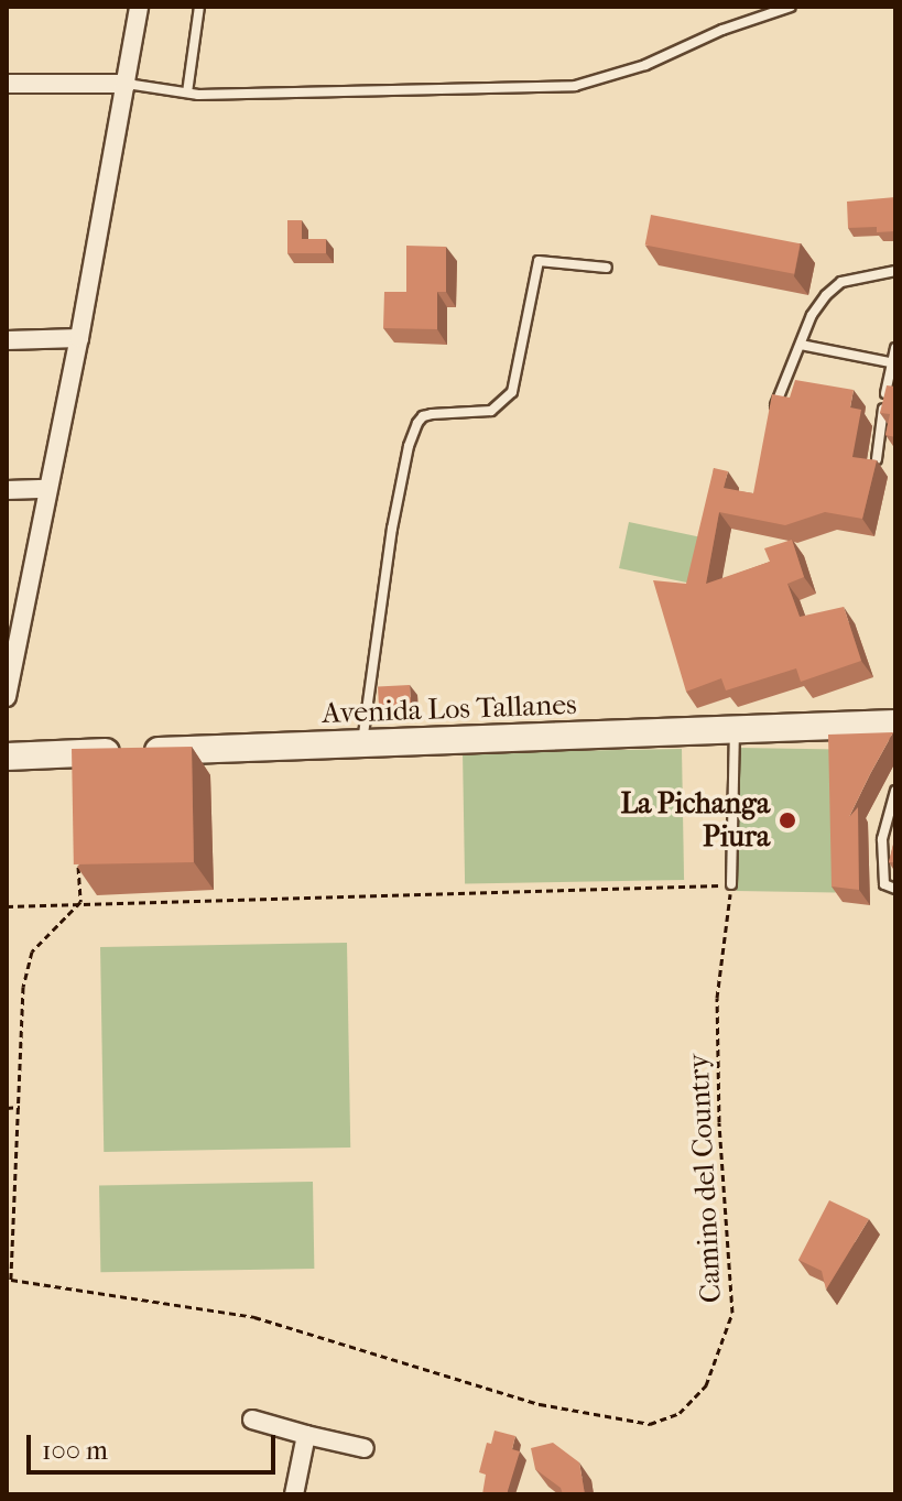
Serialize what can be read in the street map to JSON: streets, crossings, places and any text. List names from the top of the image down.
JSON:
{
  "streets": {
    "main road": ["Avenida Los Tallanes"],
    "path": ["Camino del Country"]
  },
  "places": ["La Pichanga Piura"],
  "scale_bar": "100 m"
}
